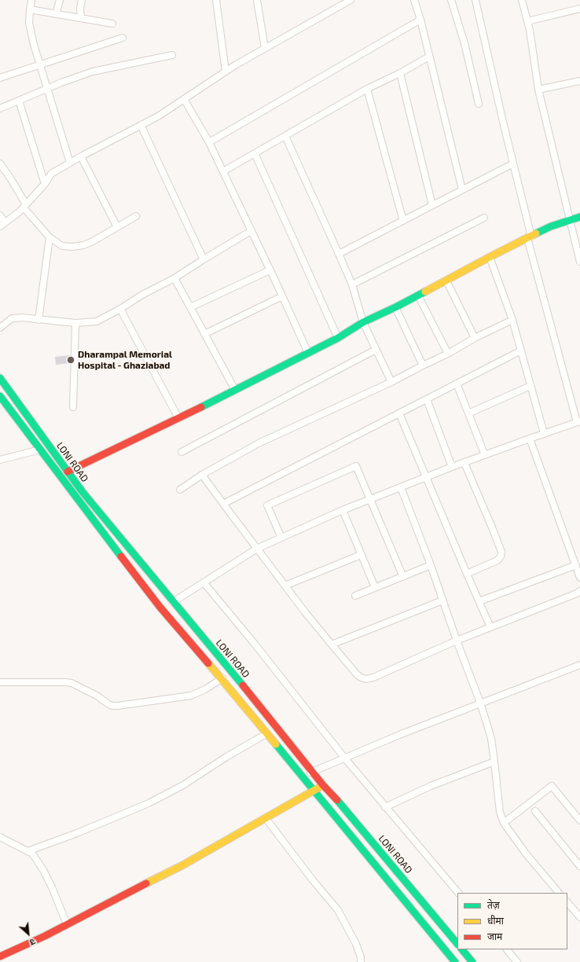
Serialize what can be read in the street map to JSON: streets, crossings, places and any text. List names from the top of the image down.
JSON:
{
  "streets": {
    "main road": ["LONI ROAD"]
  },
  "places": ["Dharampal Memorial Hospital - Ghaziabad"],
  "legend": ["तेज़", "धीमा", "जाम"],
  "north": "bottom right"
}
